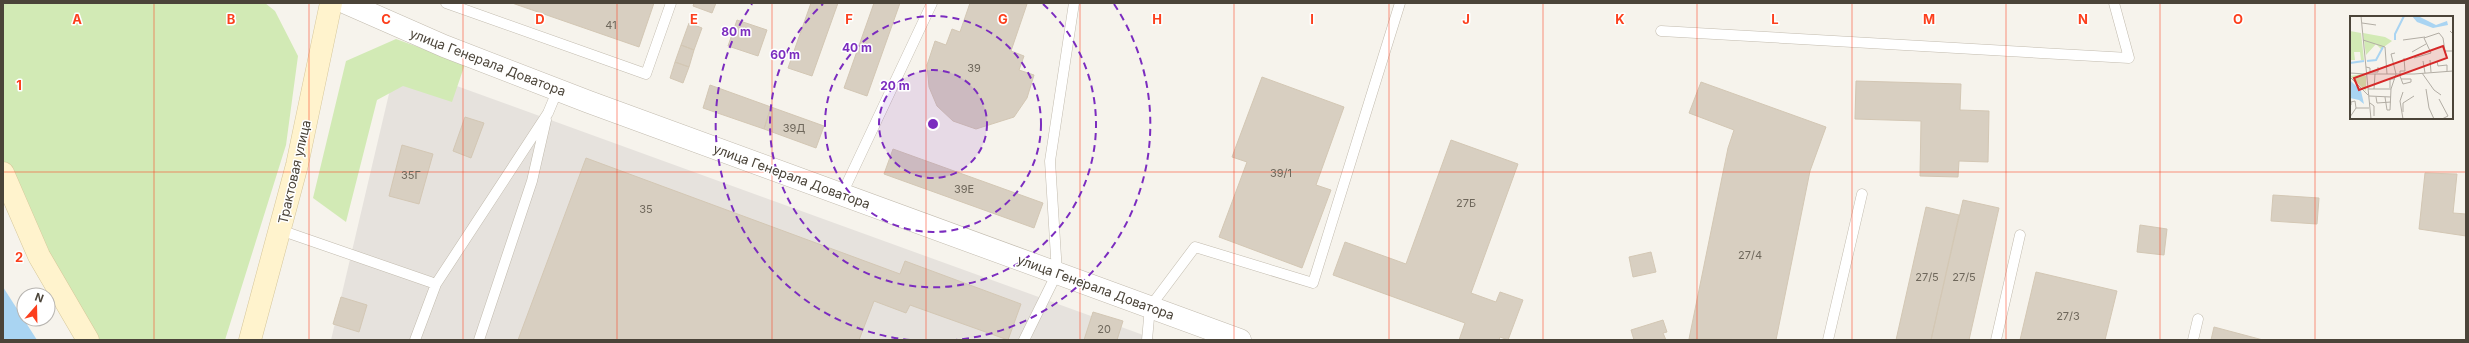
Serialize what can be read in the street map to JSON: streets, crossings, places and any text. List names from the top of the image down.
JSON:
{
  "streets": {
    "main road": ["Трактовая улица"],
    "street": ["улица Генерала Доватора"]
  },
  "house_numbers": [
    "41",
    "39",
    "39Д",
    "39/1",
    "35Г",
    "39Е",
    "27Б",
    "35",
    "27/4",
    "27/5",
    "27/5",
    "27/3",
    "20"
  ],
  "north": "top",
  "grid": {
    "columns": [
      "A",
      "B",
      "C",
      "D",
      "E",
      "F",
      "G",
      "H",
      "I",
      "J",
      "K",
      "L",
      "M",
      "N",
      "O"
    ],
    "rows": ["1", "2"]
  },
  "rings": [
    "80 m",
    "40 m",
    "60 m",
    "20 m"
  ]
}
